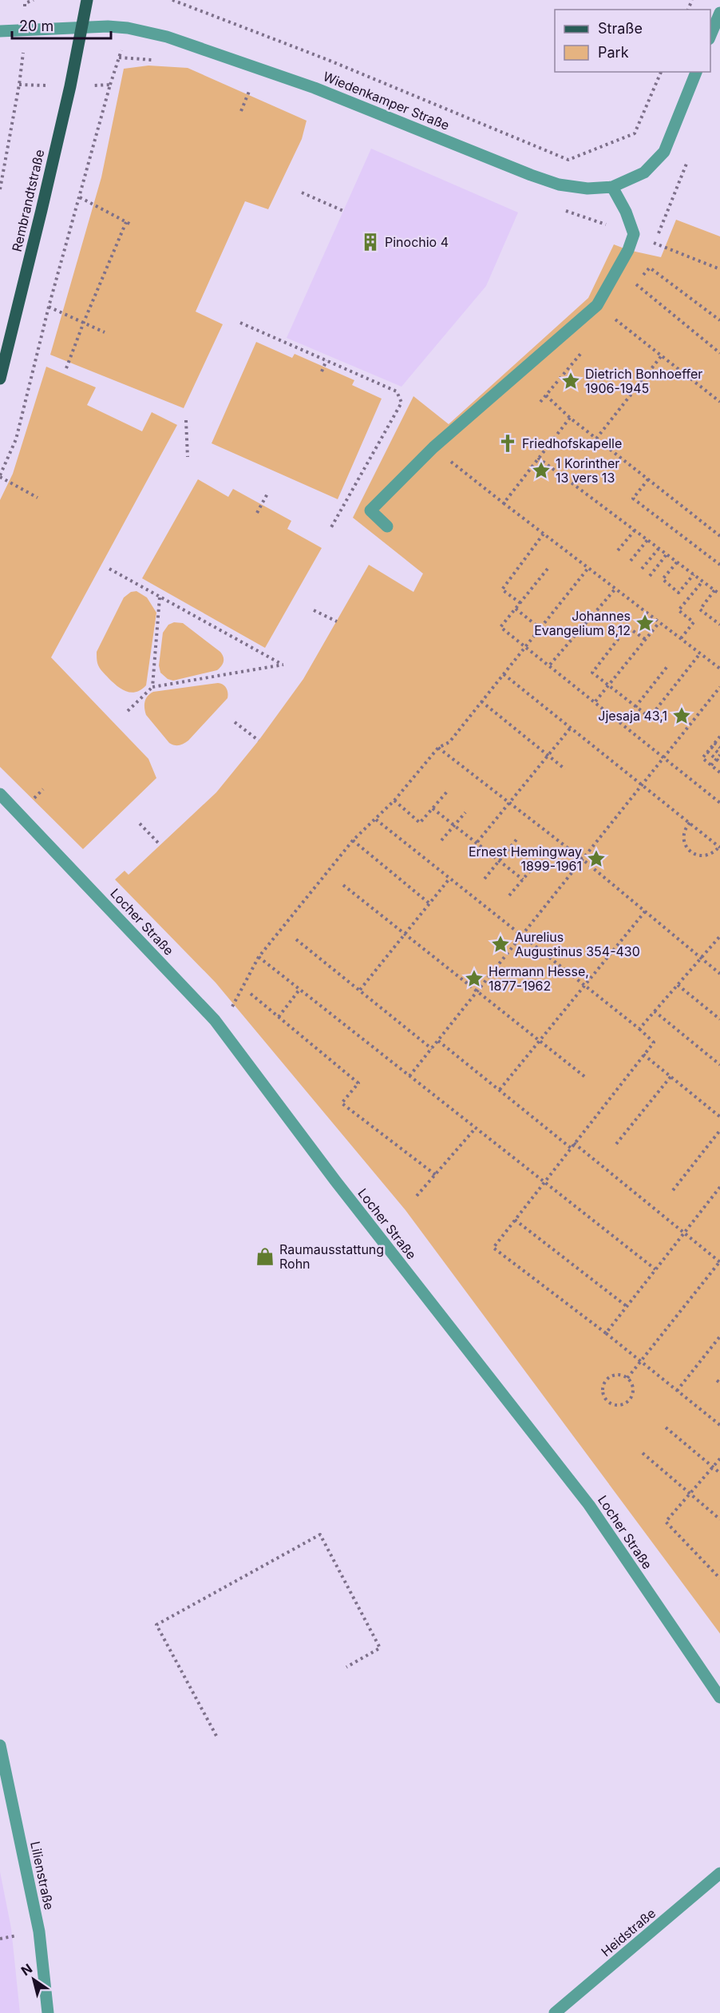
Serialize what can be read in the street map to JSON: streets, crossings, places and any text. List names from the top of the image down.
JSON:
{
  "streets": {
    "main road": ["Rembrandtstraße"],
    "street": [
      "Wiedenkamper Straße",
      "Locher Straße",
      "Lilienstraße",
      "Heidstraße"
    ]
  },
  "crossings": [
    ["Wiedenkamper Straße", "Rembrandtstraße"]
  ],
  "places": {
    "building": ["Pinochio 4"],
    "place": [
      "Dietrich Bonhoeffer 1906-1945",
      "1 Korinther 13 vers 13",
      "Johannes Evangelium 8,12",
      "Jjesaja 43,1",
      "Ernest Hemingway 1899-1961",
      "Aurelius Augustinus 354-430",
      "Hermann Hesse, 1877-1962"
    ],
    "church": ["Friedhofskapelle"],
    "shop": ["Raumausstattung Rohn"]
  },
  "legend": ["Straße", "Park"],
  "scale_bar": "20 m",
  "north": "top left"
}
